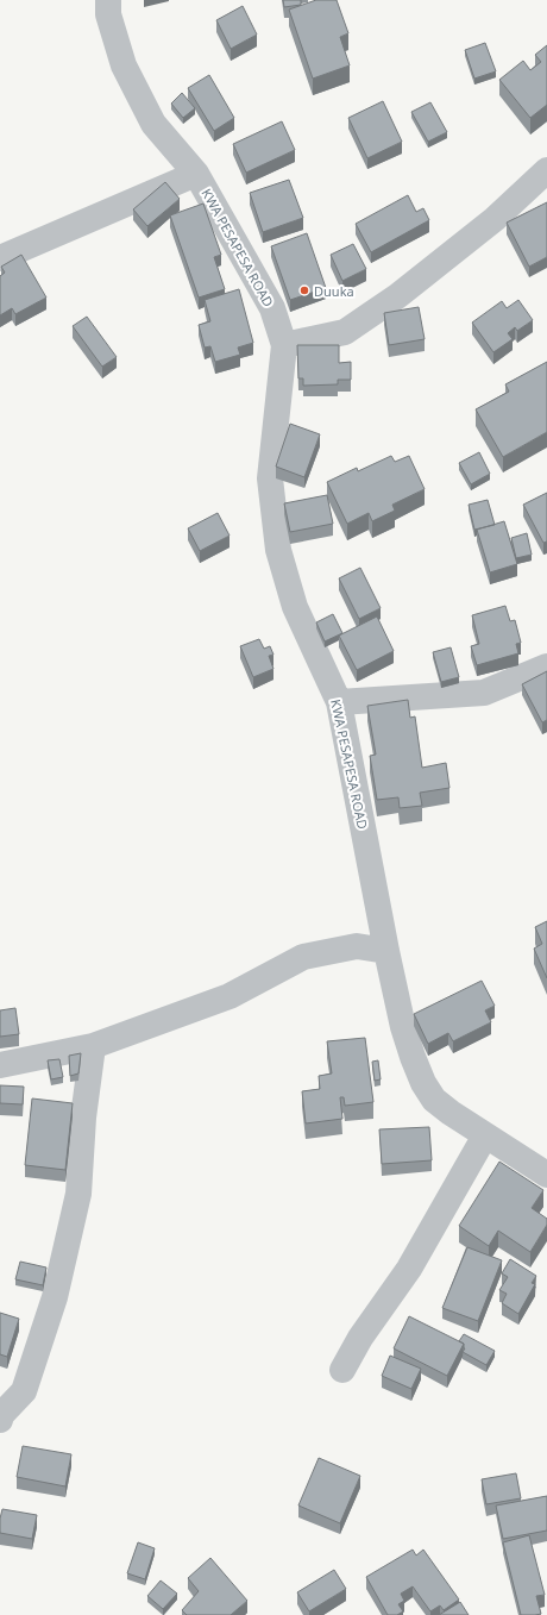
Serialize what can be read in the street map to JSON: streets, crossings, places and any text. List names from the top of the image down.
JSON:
{
  "streets": {
    "street": ["KWA PESAPESA ROAD"]
  },
  "places": ["Duuka"]
}
